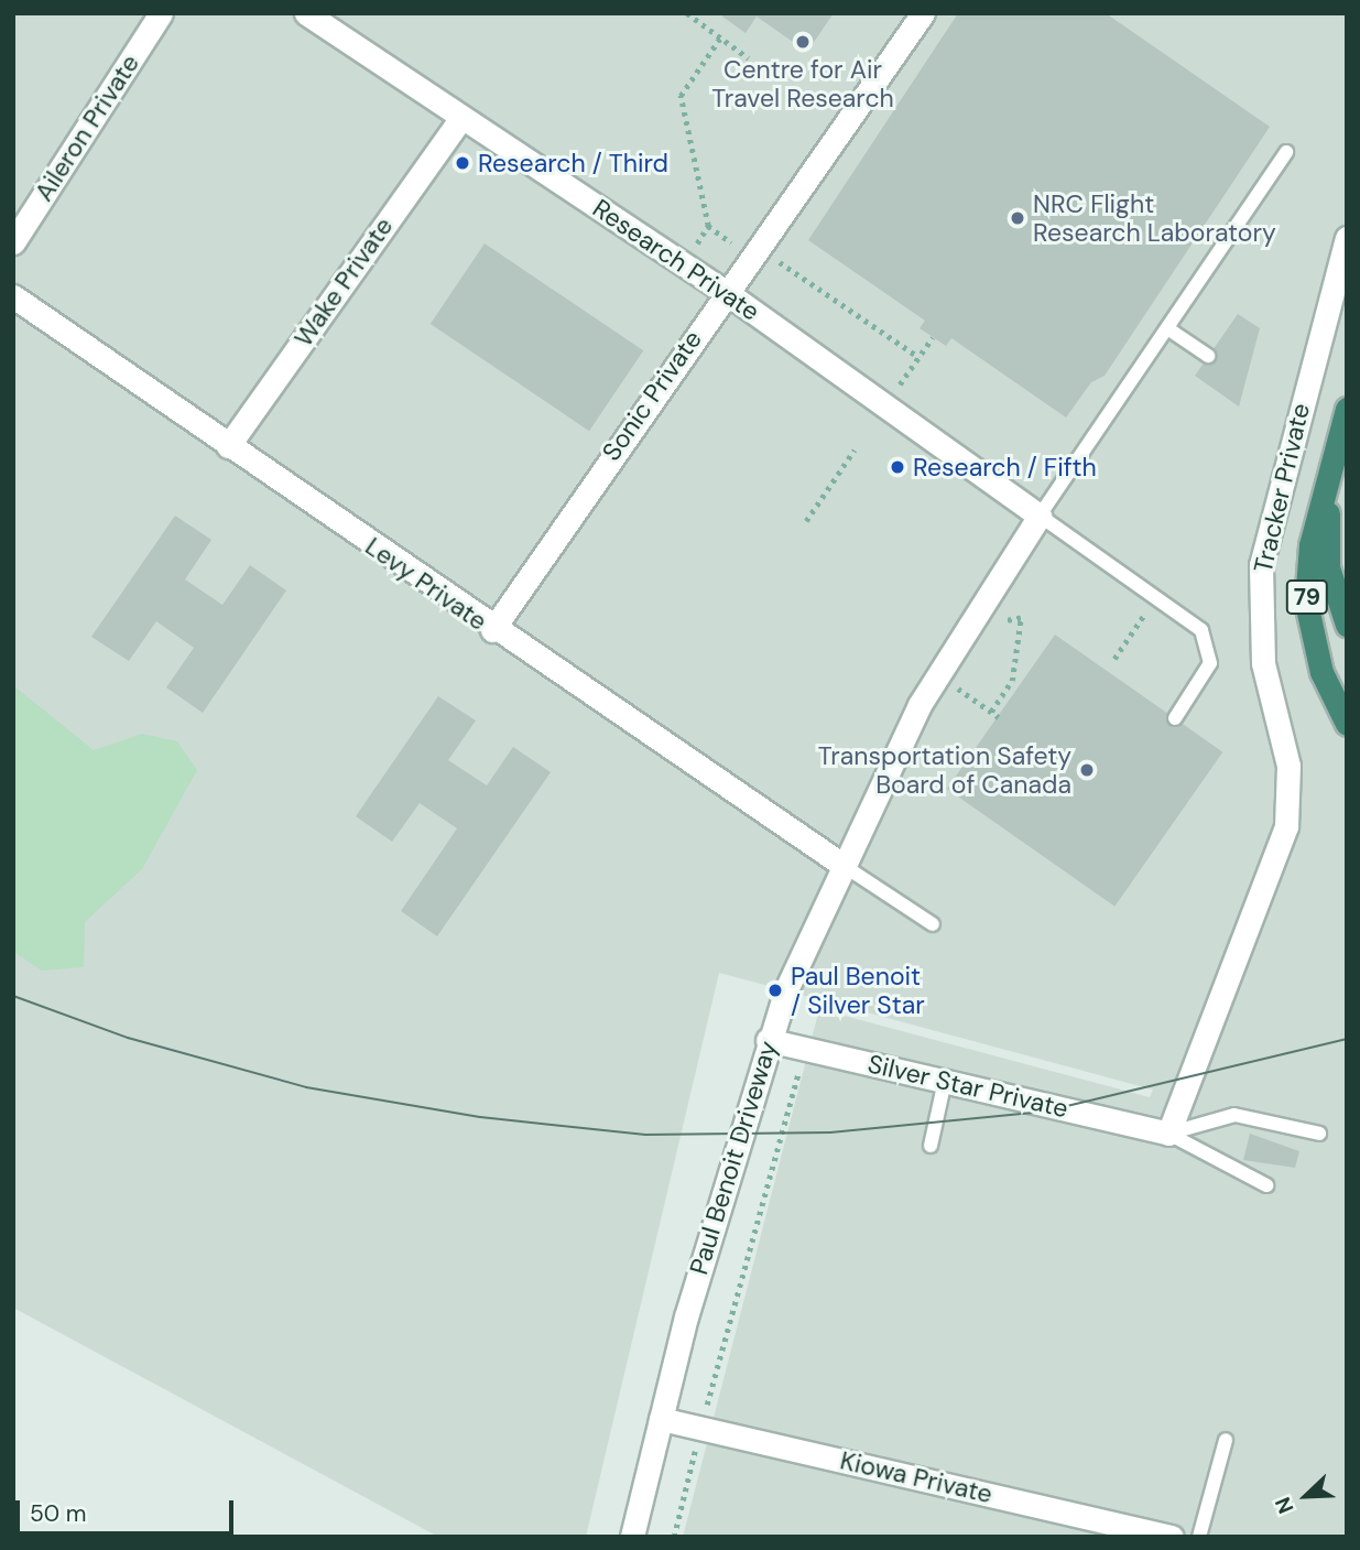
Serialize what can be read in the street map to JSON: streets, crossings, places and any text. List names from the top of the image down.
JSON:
{
  "streets": {
    "highway": ["79"],
    "street": [
      "Aileron Private",
      "Research Private",
      "Wake Private",
      "Sonic Private",
      "Tracker Private",
      "Levy Private",
      "Silver Star Private",
      "Paul Benoit Driveway",
      "Kiowa Private"
    ]
  },
  "crossings": [
    ["Research Private", "Wake Private"],
    ["Research Private", "Sonic Private"],
    ["Research Private", "Paul Benoit Driveway"],
    ["Wake Private", "Levy Private"],
    ["Sonic Private", "Levy Private"],
    ["Tracker Private", "Silver Star Private"],
    ["Levy Private", "Paul Benoit Driveway"],
    ["Silver Star Private", "Paul Benoit Driveway"],
    ["Paul Benoit Driveway", "Kiowa Private"]
  ],
  "places": [
    "Centre for Air Travel Research",
    "Research / Third",
    "NRC Flight Research Laboratory",
    "Research / Fifth",
    "Transportation Safety Board of Canada",
    "Paul Benoit / Silver Star"
  ],
  "scale_bar": "50 m",
  "north": "bottom left"
}
